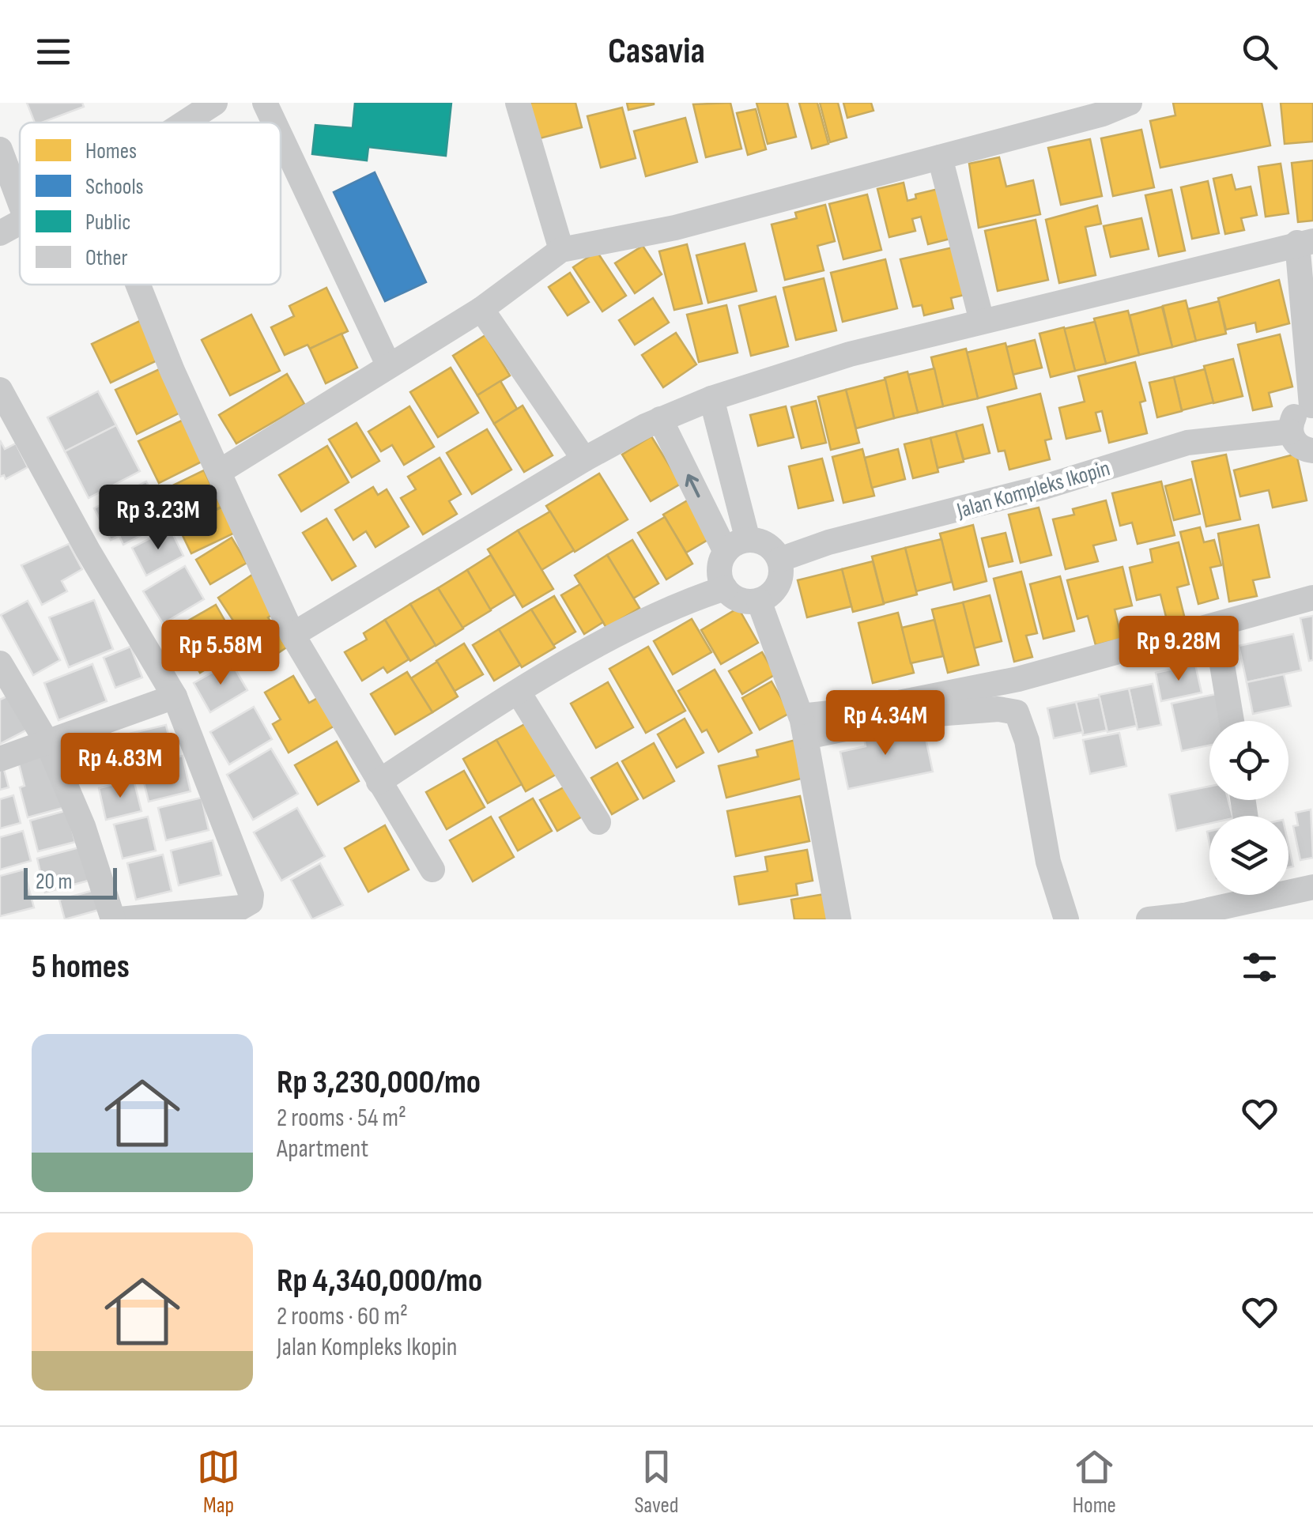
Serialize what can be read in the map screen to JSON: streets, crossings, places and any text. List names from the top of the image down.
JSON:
{
  "streets": {
    "street": ["Jalan Kompleks Ikopin"]
  },
  "legend": [
    "Homes",
    "Schools",
    "Public",
    "Other"
  ],
  "scale_bar": "20 m",
  "page": {
    "header": "Casavia",
    "price": [
      "Rp 3.23M",
      "Rp 9.28M",
      "Rp 5.58M",
      "Rp 4.34M",
      "Rp 4.83M"
    ],
    "scale": "20 m",
    "heading": "5 homes",
    "list": [
      {
        "name": "Rp 3,230,000/mo",
        "note": "2 rooms · 54 m² · Apartment"
      },
      {
        "name": "Rp 4,340,000/mo",
        "note": "2 rooms · 60 m² · Jalan Kompleks Ikopin"
      }
    ],
    "tabs": ["Map", "Saved", "Home"]
  }
}
